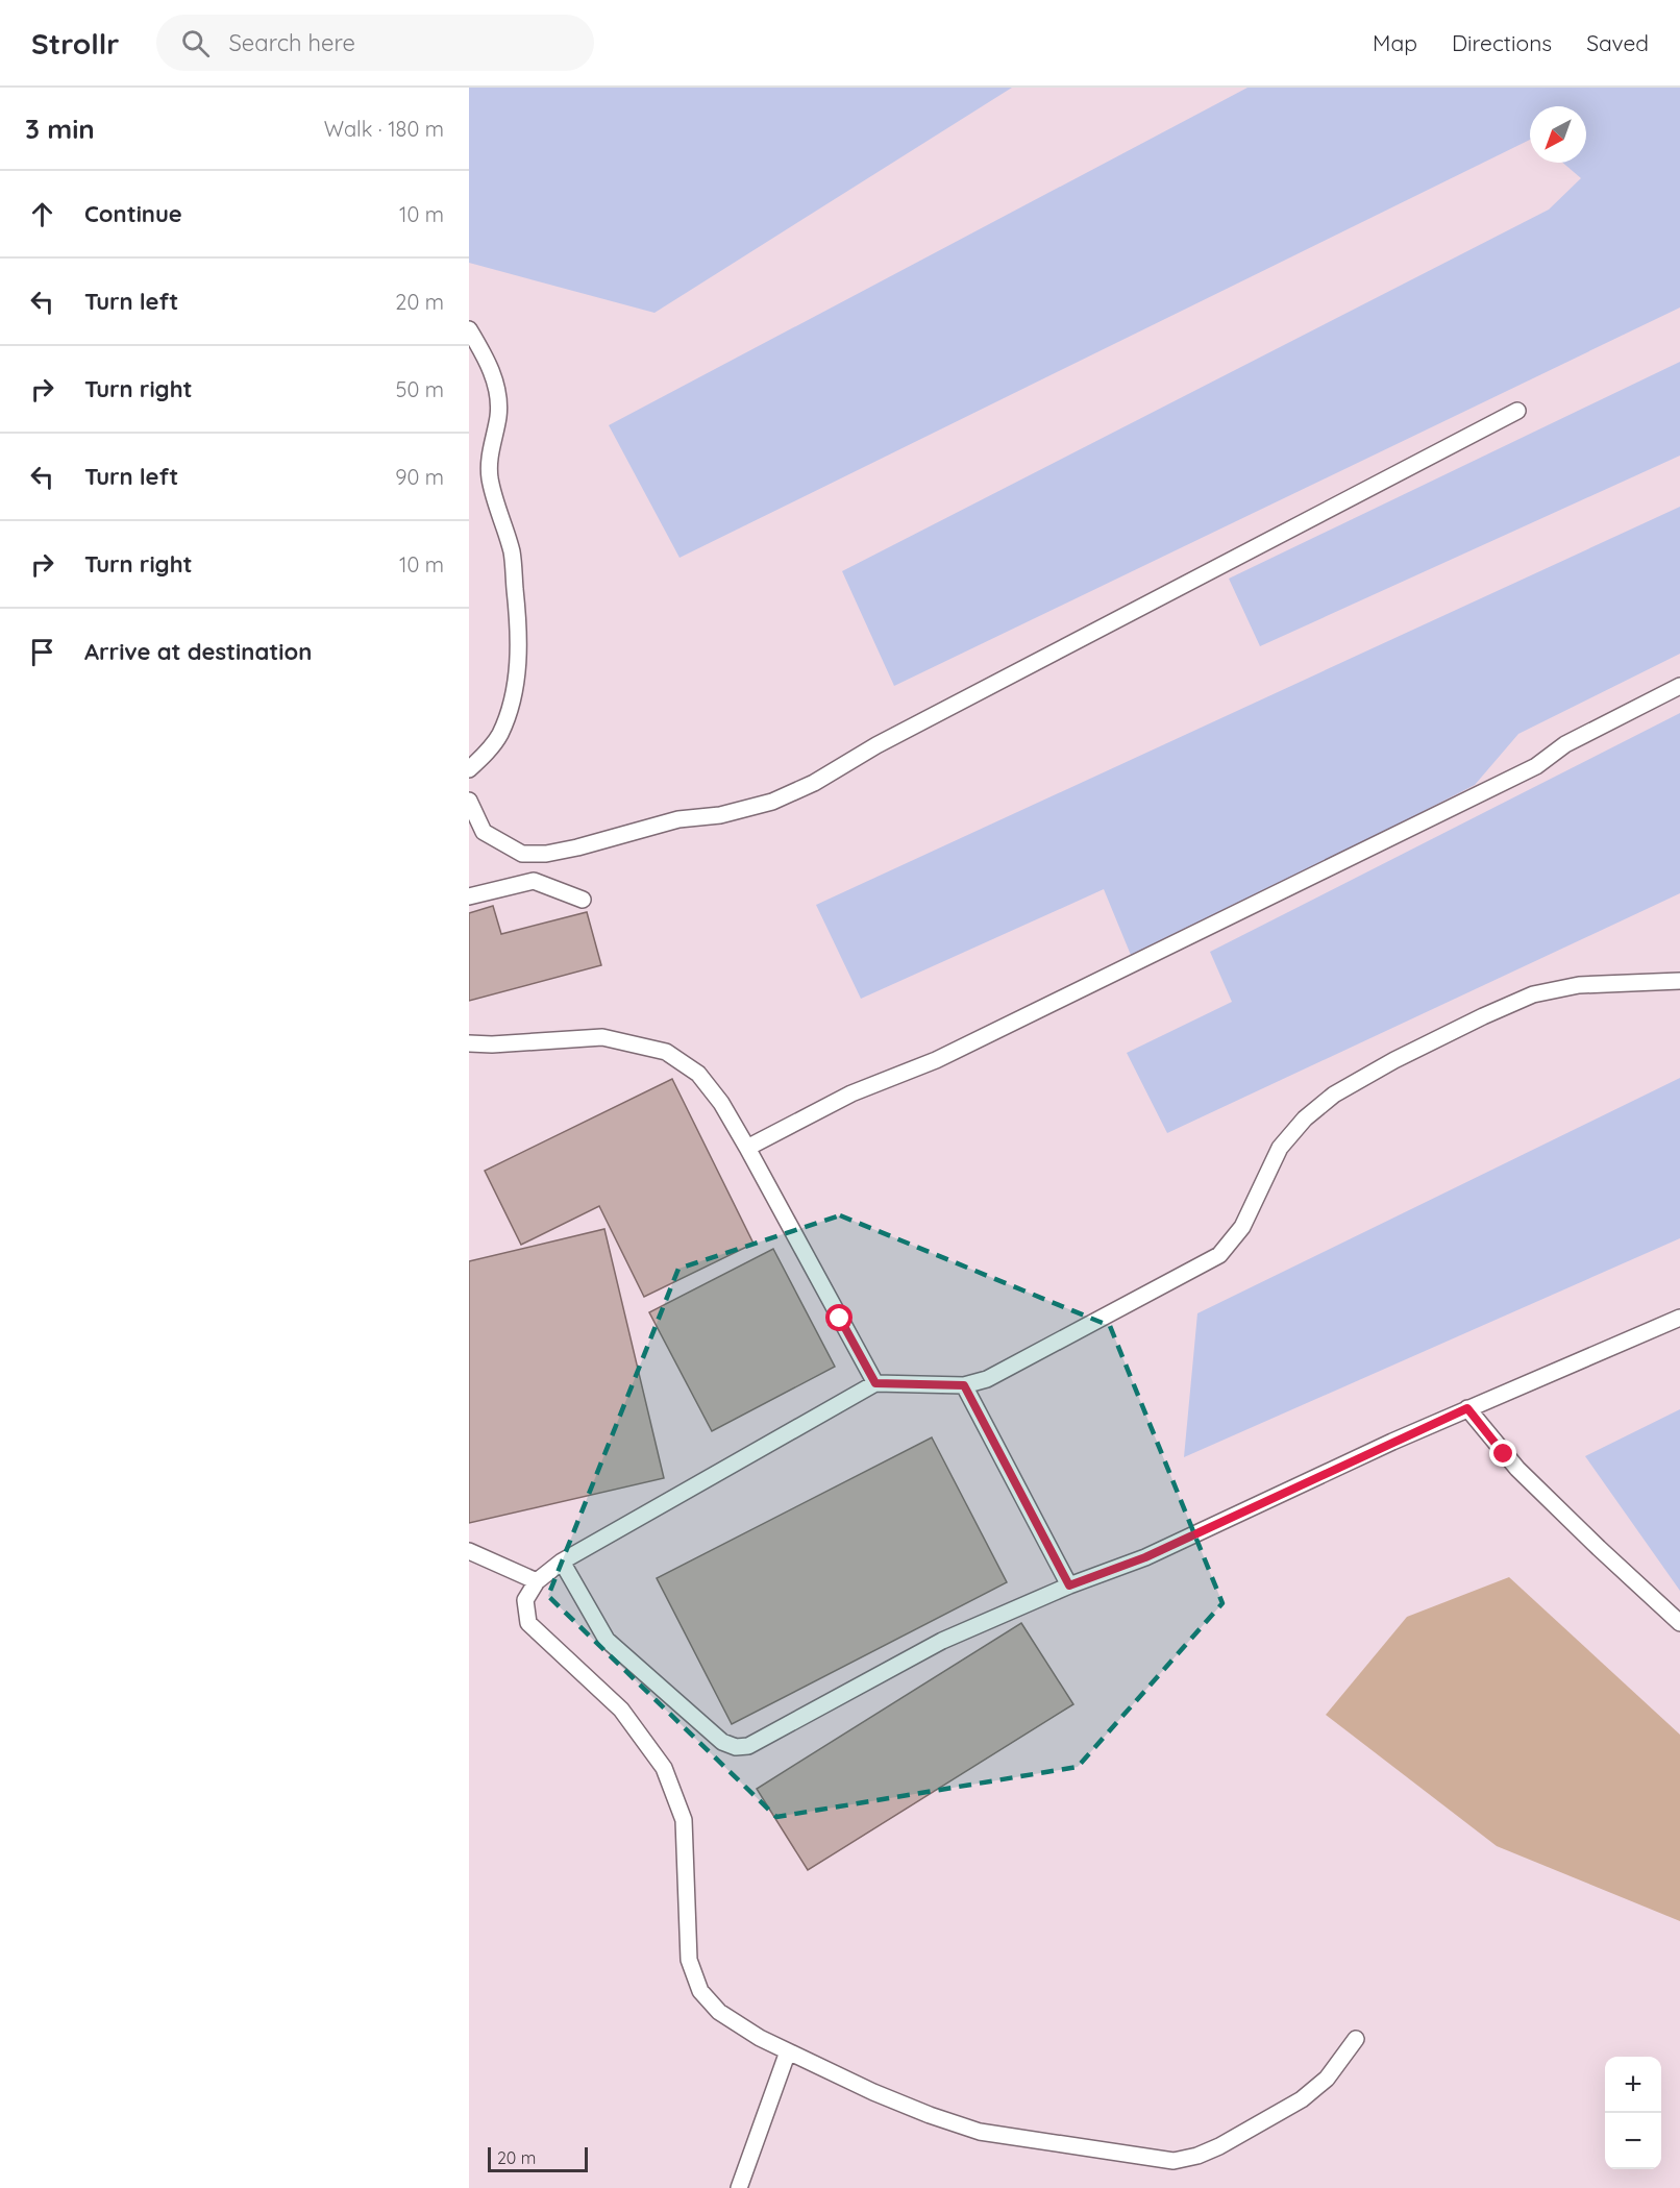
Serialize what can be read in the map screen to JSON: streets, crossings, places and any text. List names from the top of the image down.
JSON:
{
  "scale_bar": "20 m",
  "north": "bottom left",
  "page": {
    "header": "Strollr",
    "search": "Search here",
    "nav": ["Map", "Directions", "Saved"],
    "heading": ["3 min", "Walk · 180 m"],
    "list": [
      ["Continue", "10 m"],
      ["Turn left", "20 m"],
      ["Turn right", "50 m"],
      ["Turn left", "90 m"],
      ["Turn right", "10 m"],
      "Arrive at destination"
    ],
    "map_buttons": ["+", "−"],
    "scale": "20 m"
  }
}
